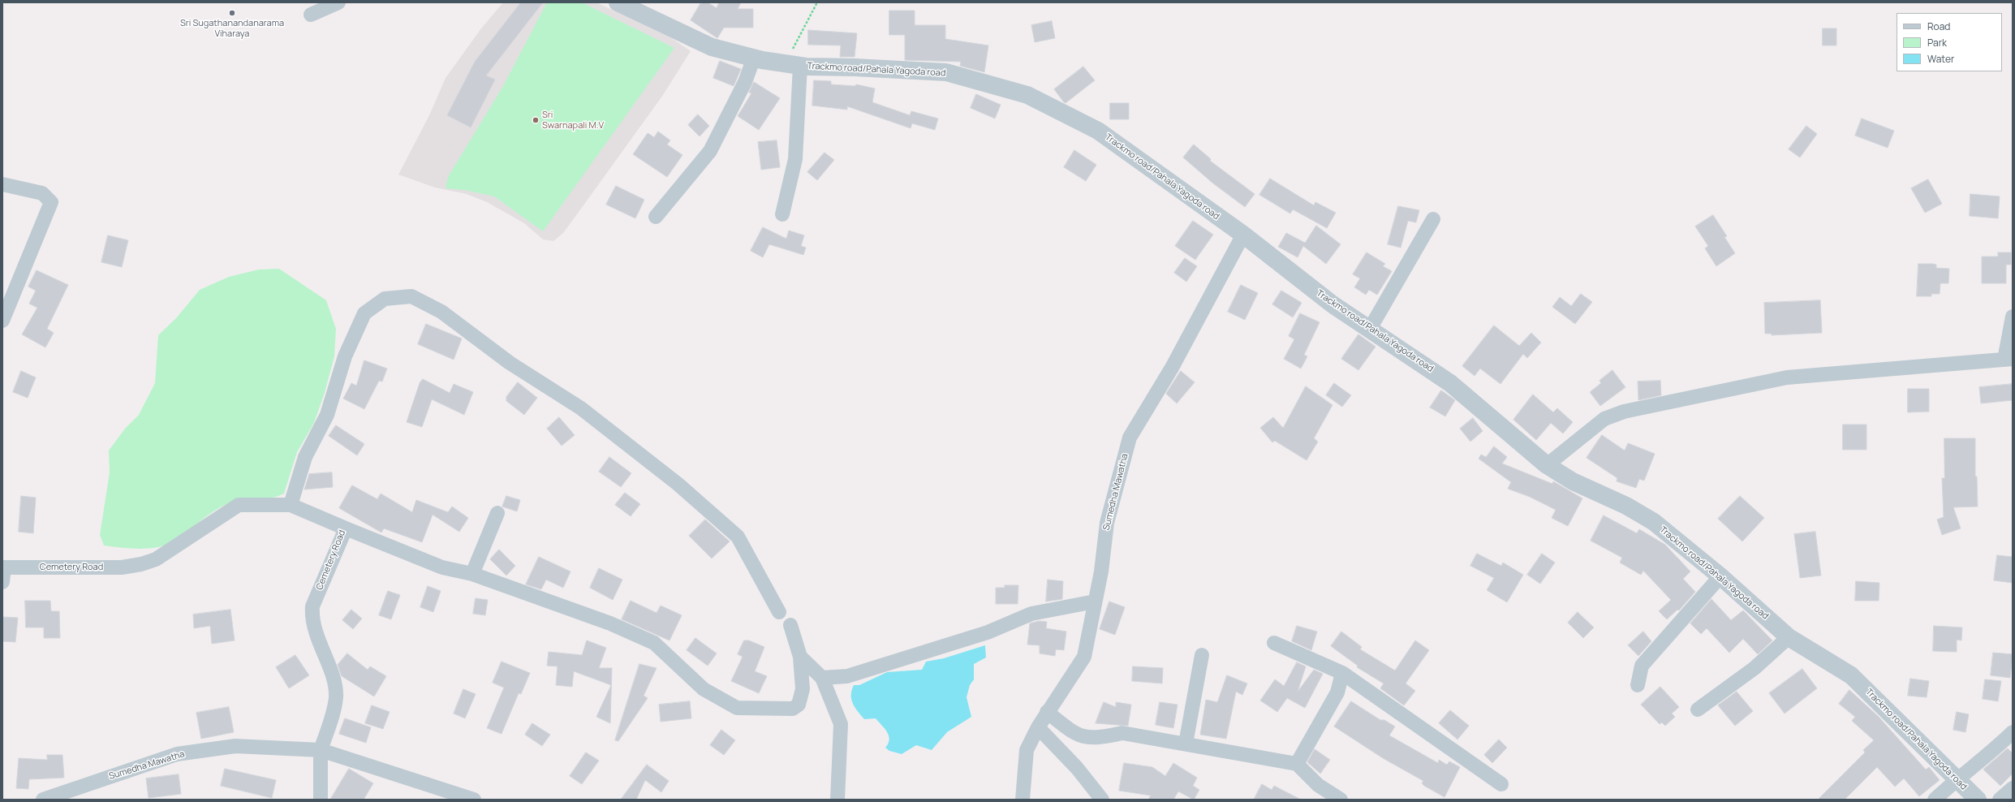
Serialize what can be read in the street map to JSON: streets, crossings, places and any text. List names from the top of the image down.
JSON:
{
  "streets": {
    "street": ["Trackmo road/Pahala Yagoda road", "Sumedha Mawatha", "Cemetery Road"]
  },
  "crossings": [
    ["Trackmo road/Pahala Yagoda road", "Sumedha Mawatha"],
    ["Sumedha Mawatha", "Cemetery Road"]
  ],
  "places": ["Sri Sugathanandanarama Viharaya", "Sri Swarnapali M.V"],
  "legend": ["Road", "Park", "Water"]
}
